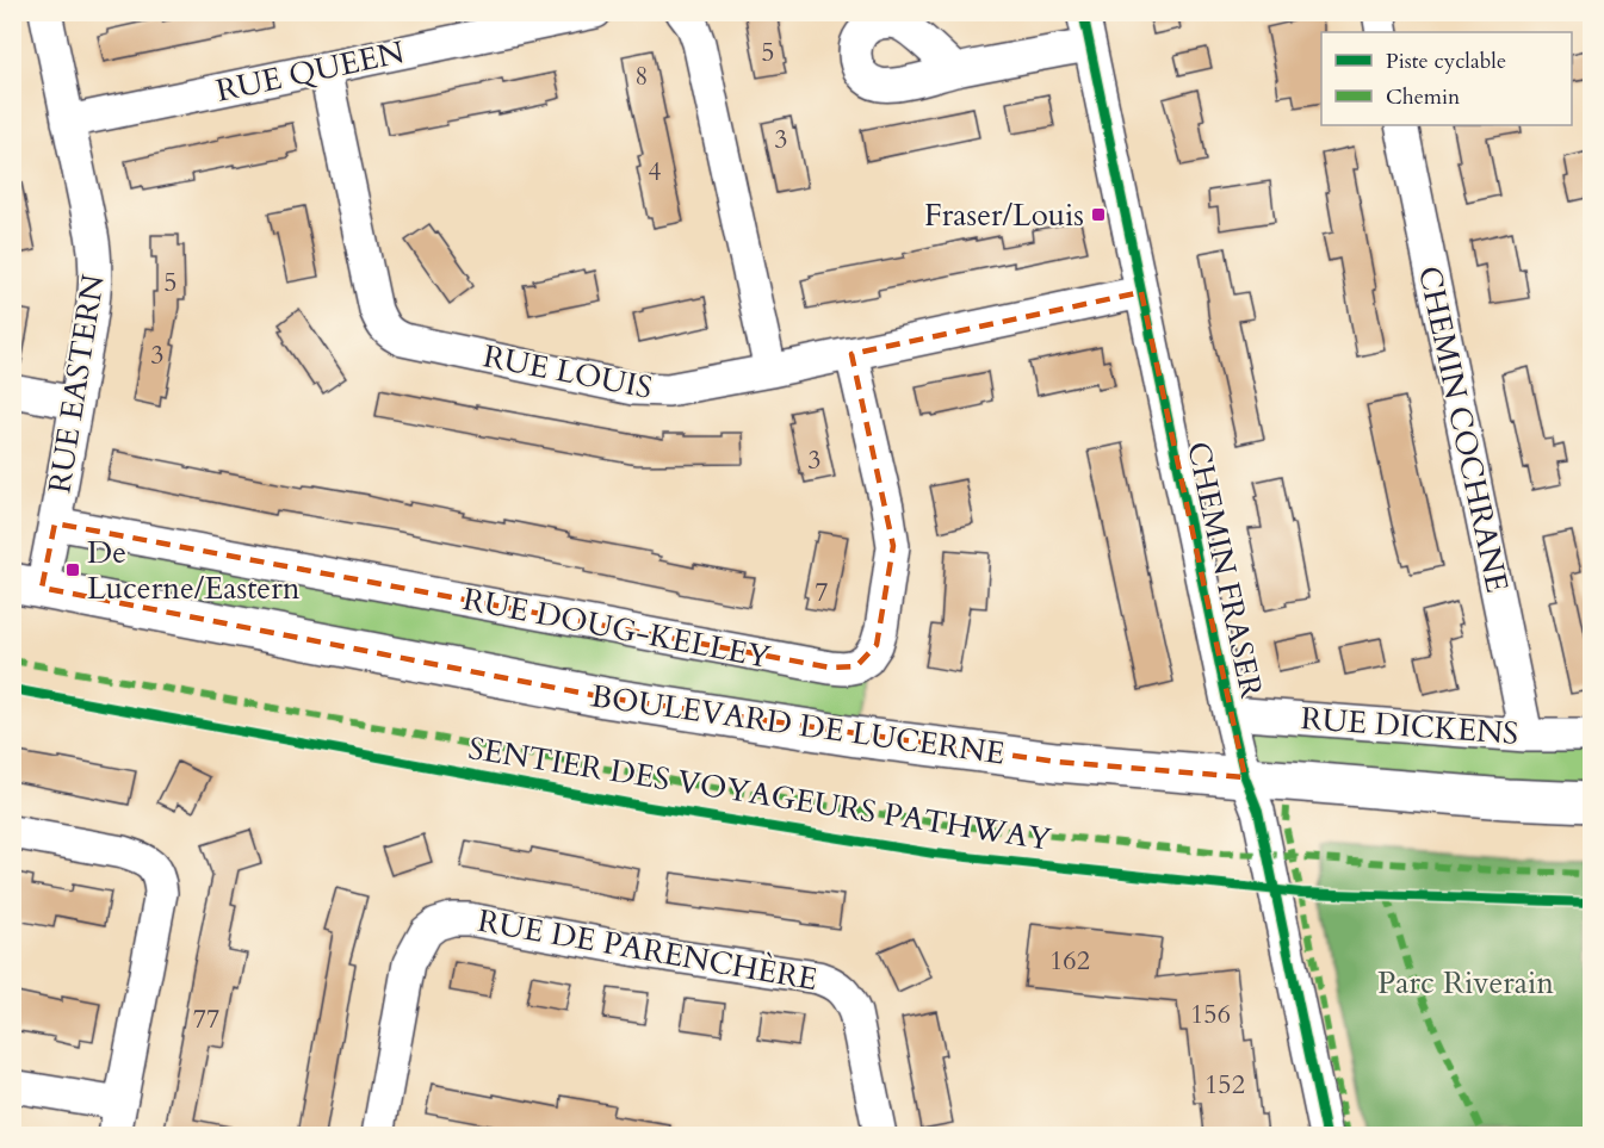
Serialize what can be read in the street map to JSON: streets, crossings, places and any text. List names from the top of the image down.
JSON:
{
  "streets": {
    "main road": ["BOULEVARD DE LUCERNE"],
    "street": [
      "RUE QUEEN",
      "RUE LOUIS",
      "RUE EASTERN",
      "CHEMIN COCHRANE",
      "CHEMIN FRASER",
      "RUE DOUG-KELLEY",
      "RUE DICKENS",
      "RUE DE PARENCHÈRE"
    ],
    "cycle path": ["SENTIER DES VOYAGEURS PATHWAY"]
  },
  "crossings": [
    ["RUE QUEEN", "RUE LOUIS"],
    ["RUE QUEEN", "RUE EASTERN"],
    ["RUE LOUIS", "CHEMIN FRASER"],
    ["RUE LOUIS", "RUE DOUG-KELLEY"],
    ["RUE EASTERN", "RUE DOUG-KELLEY"],
    ["RUE EASTERN", "BOULEVARD DE LUCERNE"],
    ["CHEMIN COCHRANE", "RUE DICKENS"],
    ["CHEMIN FRASER", "BOULEVARD DE LUCERNE"],
    ["CHEMIN FRASER", "RUE DICKENS"]
  ],
  "parks": ["Parc Riverain"],
  "places": {
    "transit": ["Fraser/Louis", "De Lucerne/Eastern"]
  },
  "house_numbers": [
    "5",
    "8",
    "3",
    "4",
    "5",
    "3",
    "3",
    "7",
    "162",
    "156",
    "77",
    "152"
  ],
  "legend": ["Piste cyclable", "Chemin"]
}
